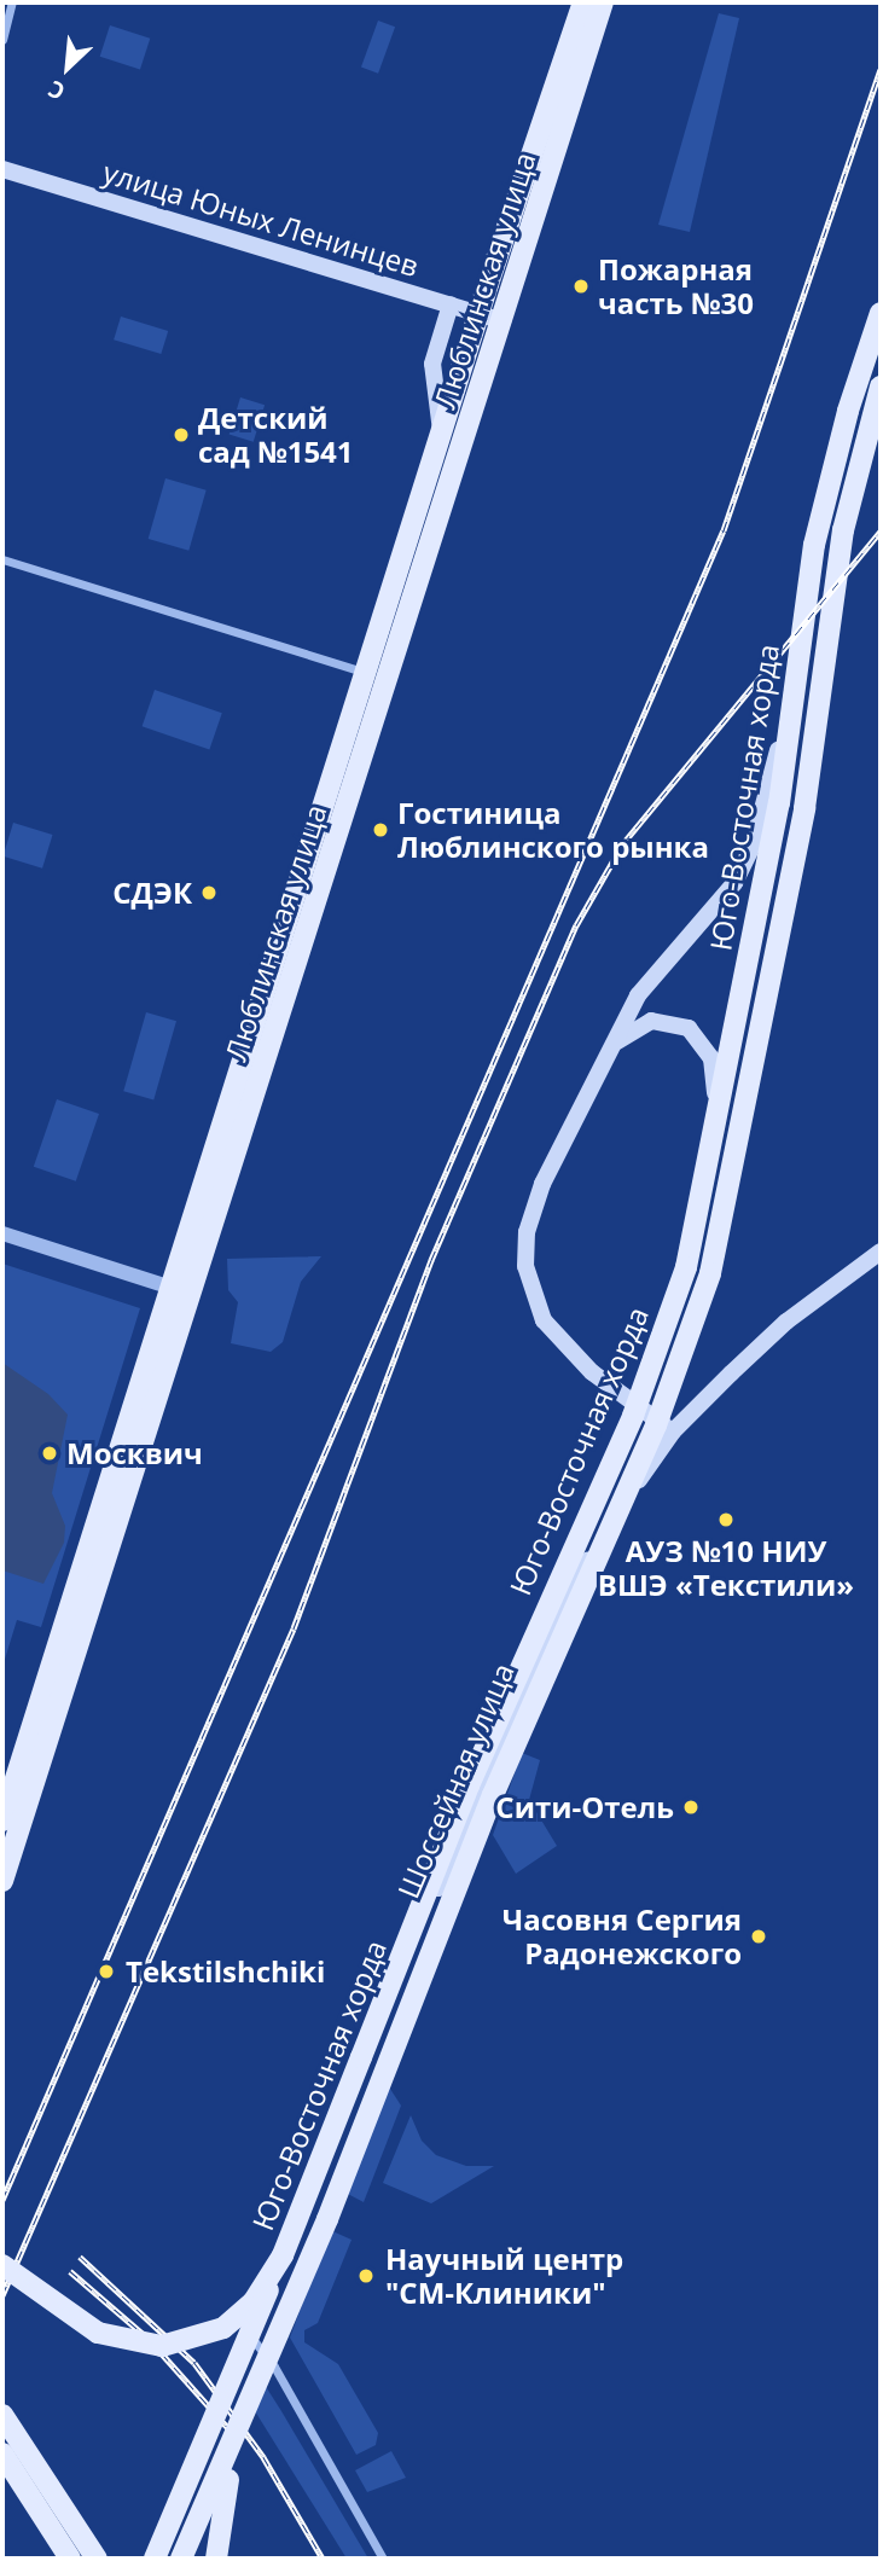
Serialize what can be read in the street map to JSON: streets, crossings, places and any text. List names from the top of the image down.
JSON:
{
  "streets": {
    "main road": [
      "улица Юных Ленинцев",
      "Люблинская улица",
      "Юго-Восточная хорда",
      "Шоссейная улица"
    ]
  },
  "crossings": [
    ["улица Юных Ленинцев", "Люблинская улица"]
  ],
  "places": [
    "Пожарная часть №30",
    "Детский сад №1541",
    "Гостиница Люблинского рынка",
    "СДЭК",
    "Москвич",
    "АУЗ №10 НИУ ВШЭ «Текстили»",
    "Сити-Отель",
    "Часовня Сергия Радонежского",
    "Tekstilshchiki",
    "Научный центр \"СМ-Клиники\""
  ],
  "north": "bottom left"
}
